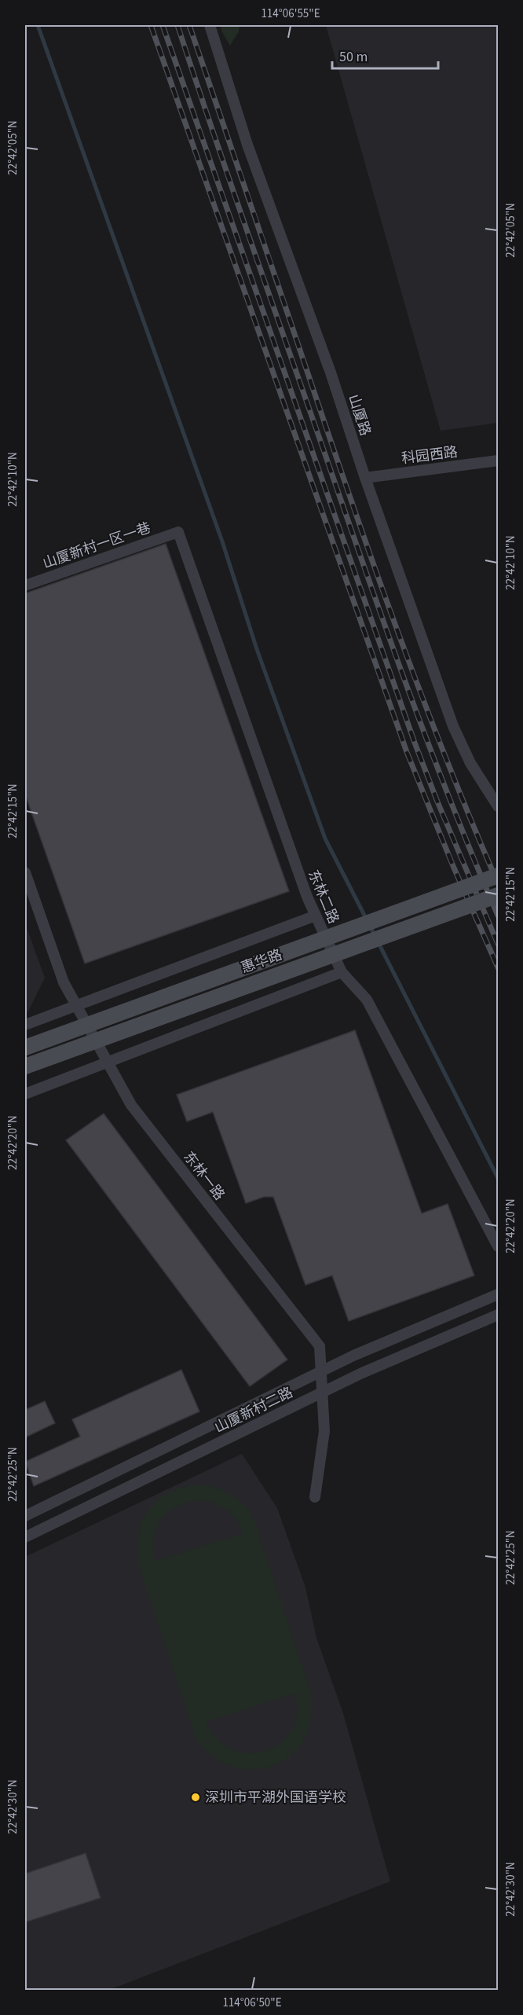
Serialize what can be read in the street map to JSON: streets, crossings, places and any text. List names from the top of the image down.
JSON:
{
  "streets": {
    "main road": ["惠华路"],
    "street": [
      "山厦路",
      "科园西路",
      "山厦新村一区一巷",
      "东林二路",
      "东林一路",
      "山厦新村二路"
    ]
  },
  "crossings": [
    ["山厦路", "科园西路"],
    ["山厦新村一区一巷", "东林二路"],
    ["东林一路", "山厦新村二路"]
  ],
  "places": ["深圳市平湖外国语学校"],
  "scale_bar": "50 m",
  "coordinates": [
    "114°06'55\"E",
    "22°42'05\"N",
    "22°42'10\"N",
    "22°42'15\"N",
    "22°42'20\"N",
    "22°42'25\"N",
    "22°42'30\"N",
    "114°06'50\"E"
  ]
}
